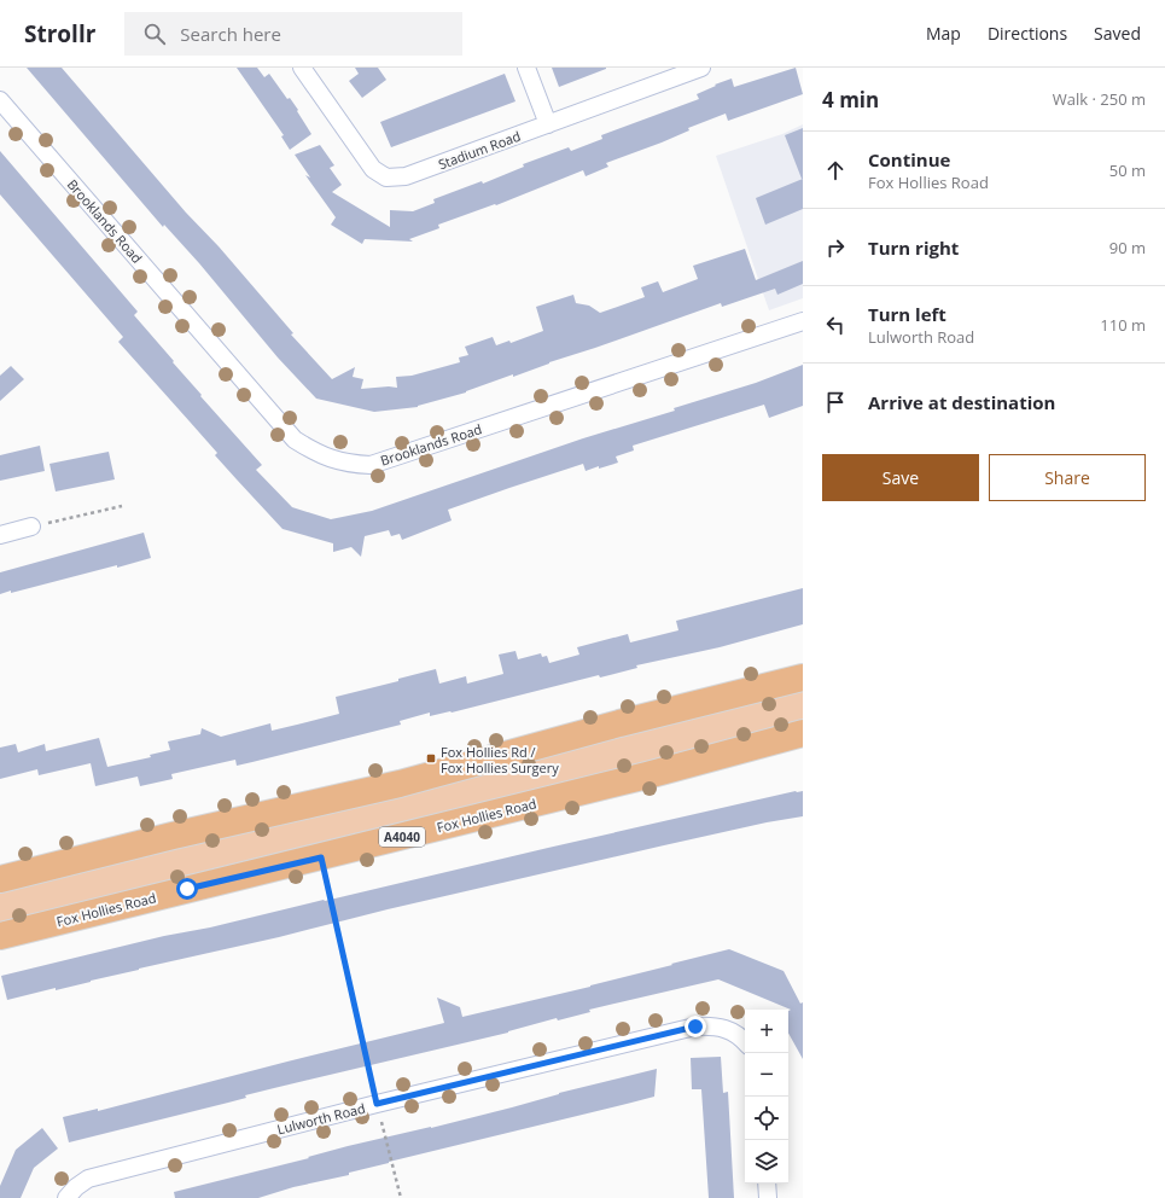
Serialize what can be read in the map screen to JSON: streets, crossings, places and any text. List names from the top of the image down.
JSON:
{
  "streets": {
    "main road": ["Fox Hollies Road", "A4040"],
    "street": ["Stadium Road", "Brooklands Road", "Lulworth Road"]
  },
  "places": {
    "transit": ["Fox Hollies Rd / Fox Hollies Surgery"]
  },
  "page": {
    "header": "Strollr",
    "search": "Search here",
    "nav": ["Map", "Directions", "Saved"],
    "heading": ["4 min", "Walk · 250 m"],
    "list": [
      ["Continue", "Fox Hollies Road", "50 m"],
      ["Turn right", "90 m"],
      ["Turn left", "Lulworth Road", "110 m"],
      "Arrive at destination"
    ],
    "buttons": ["Save", "Share"],
    "map_buttons": ["+", "−"]
  }
}
